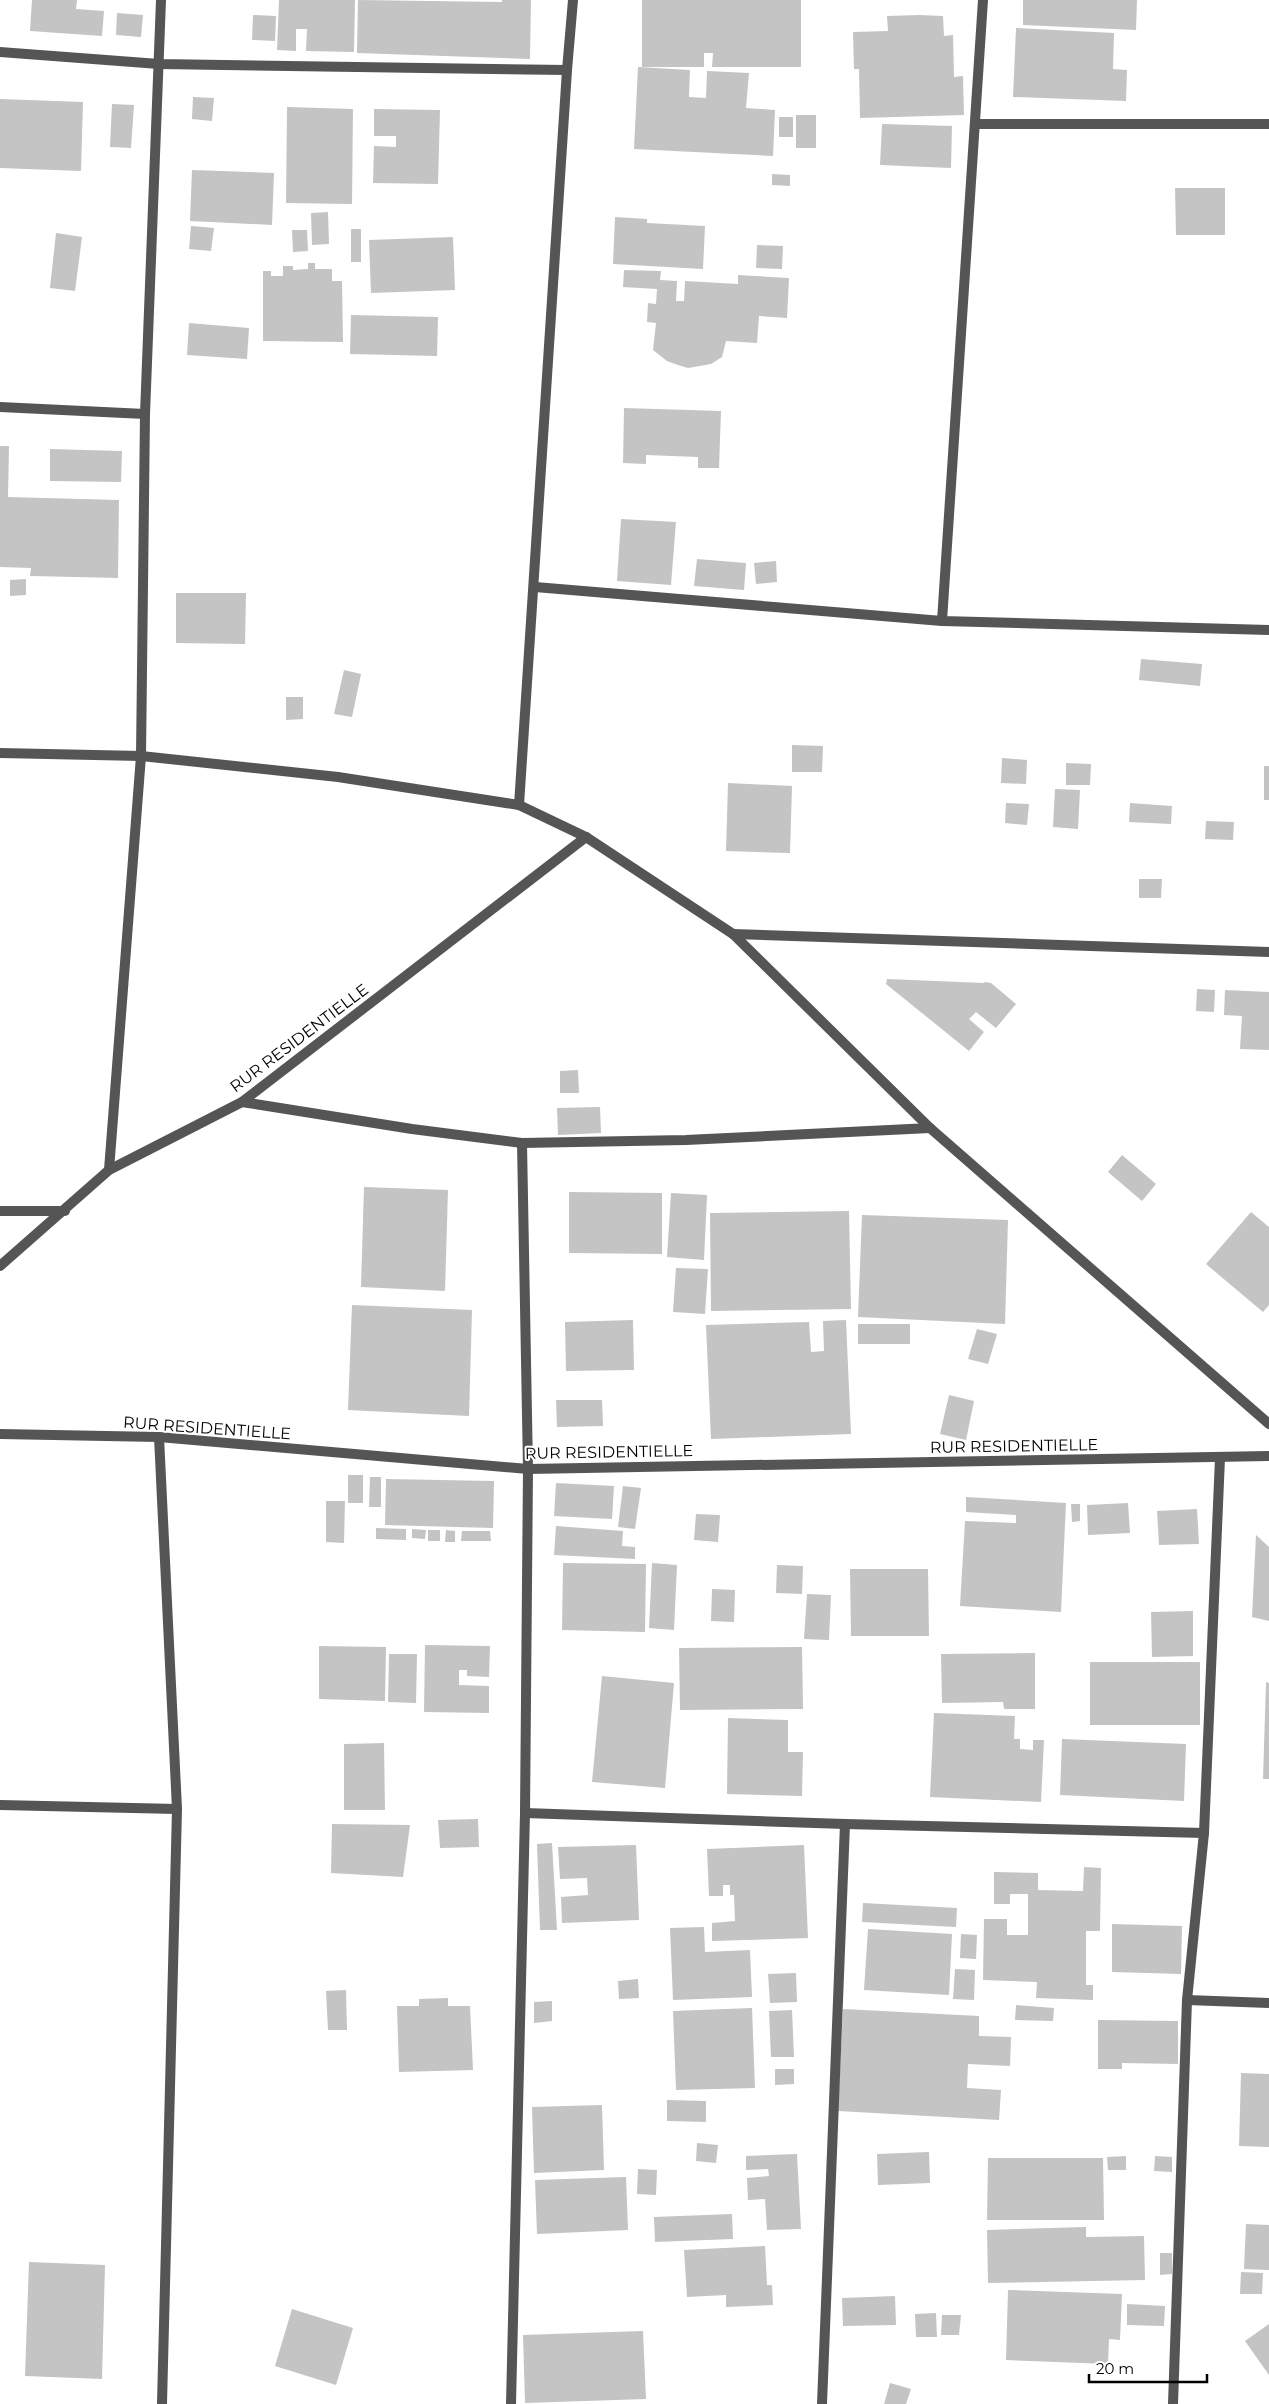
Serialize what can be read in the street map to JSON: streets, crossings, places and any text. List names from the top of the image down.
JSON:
{
  "streets": {
    "street": ["RUR RESIDENTIELLE"]
  },
  "scale_bar": "20 m"
}
